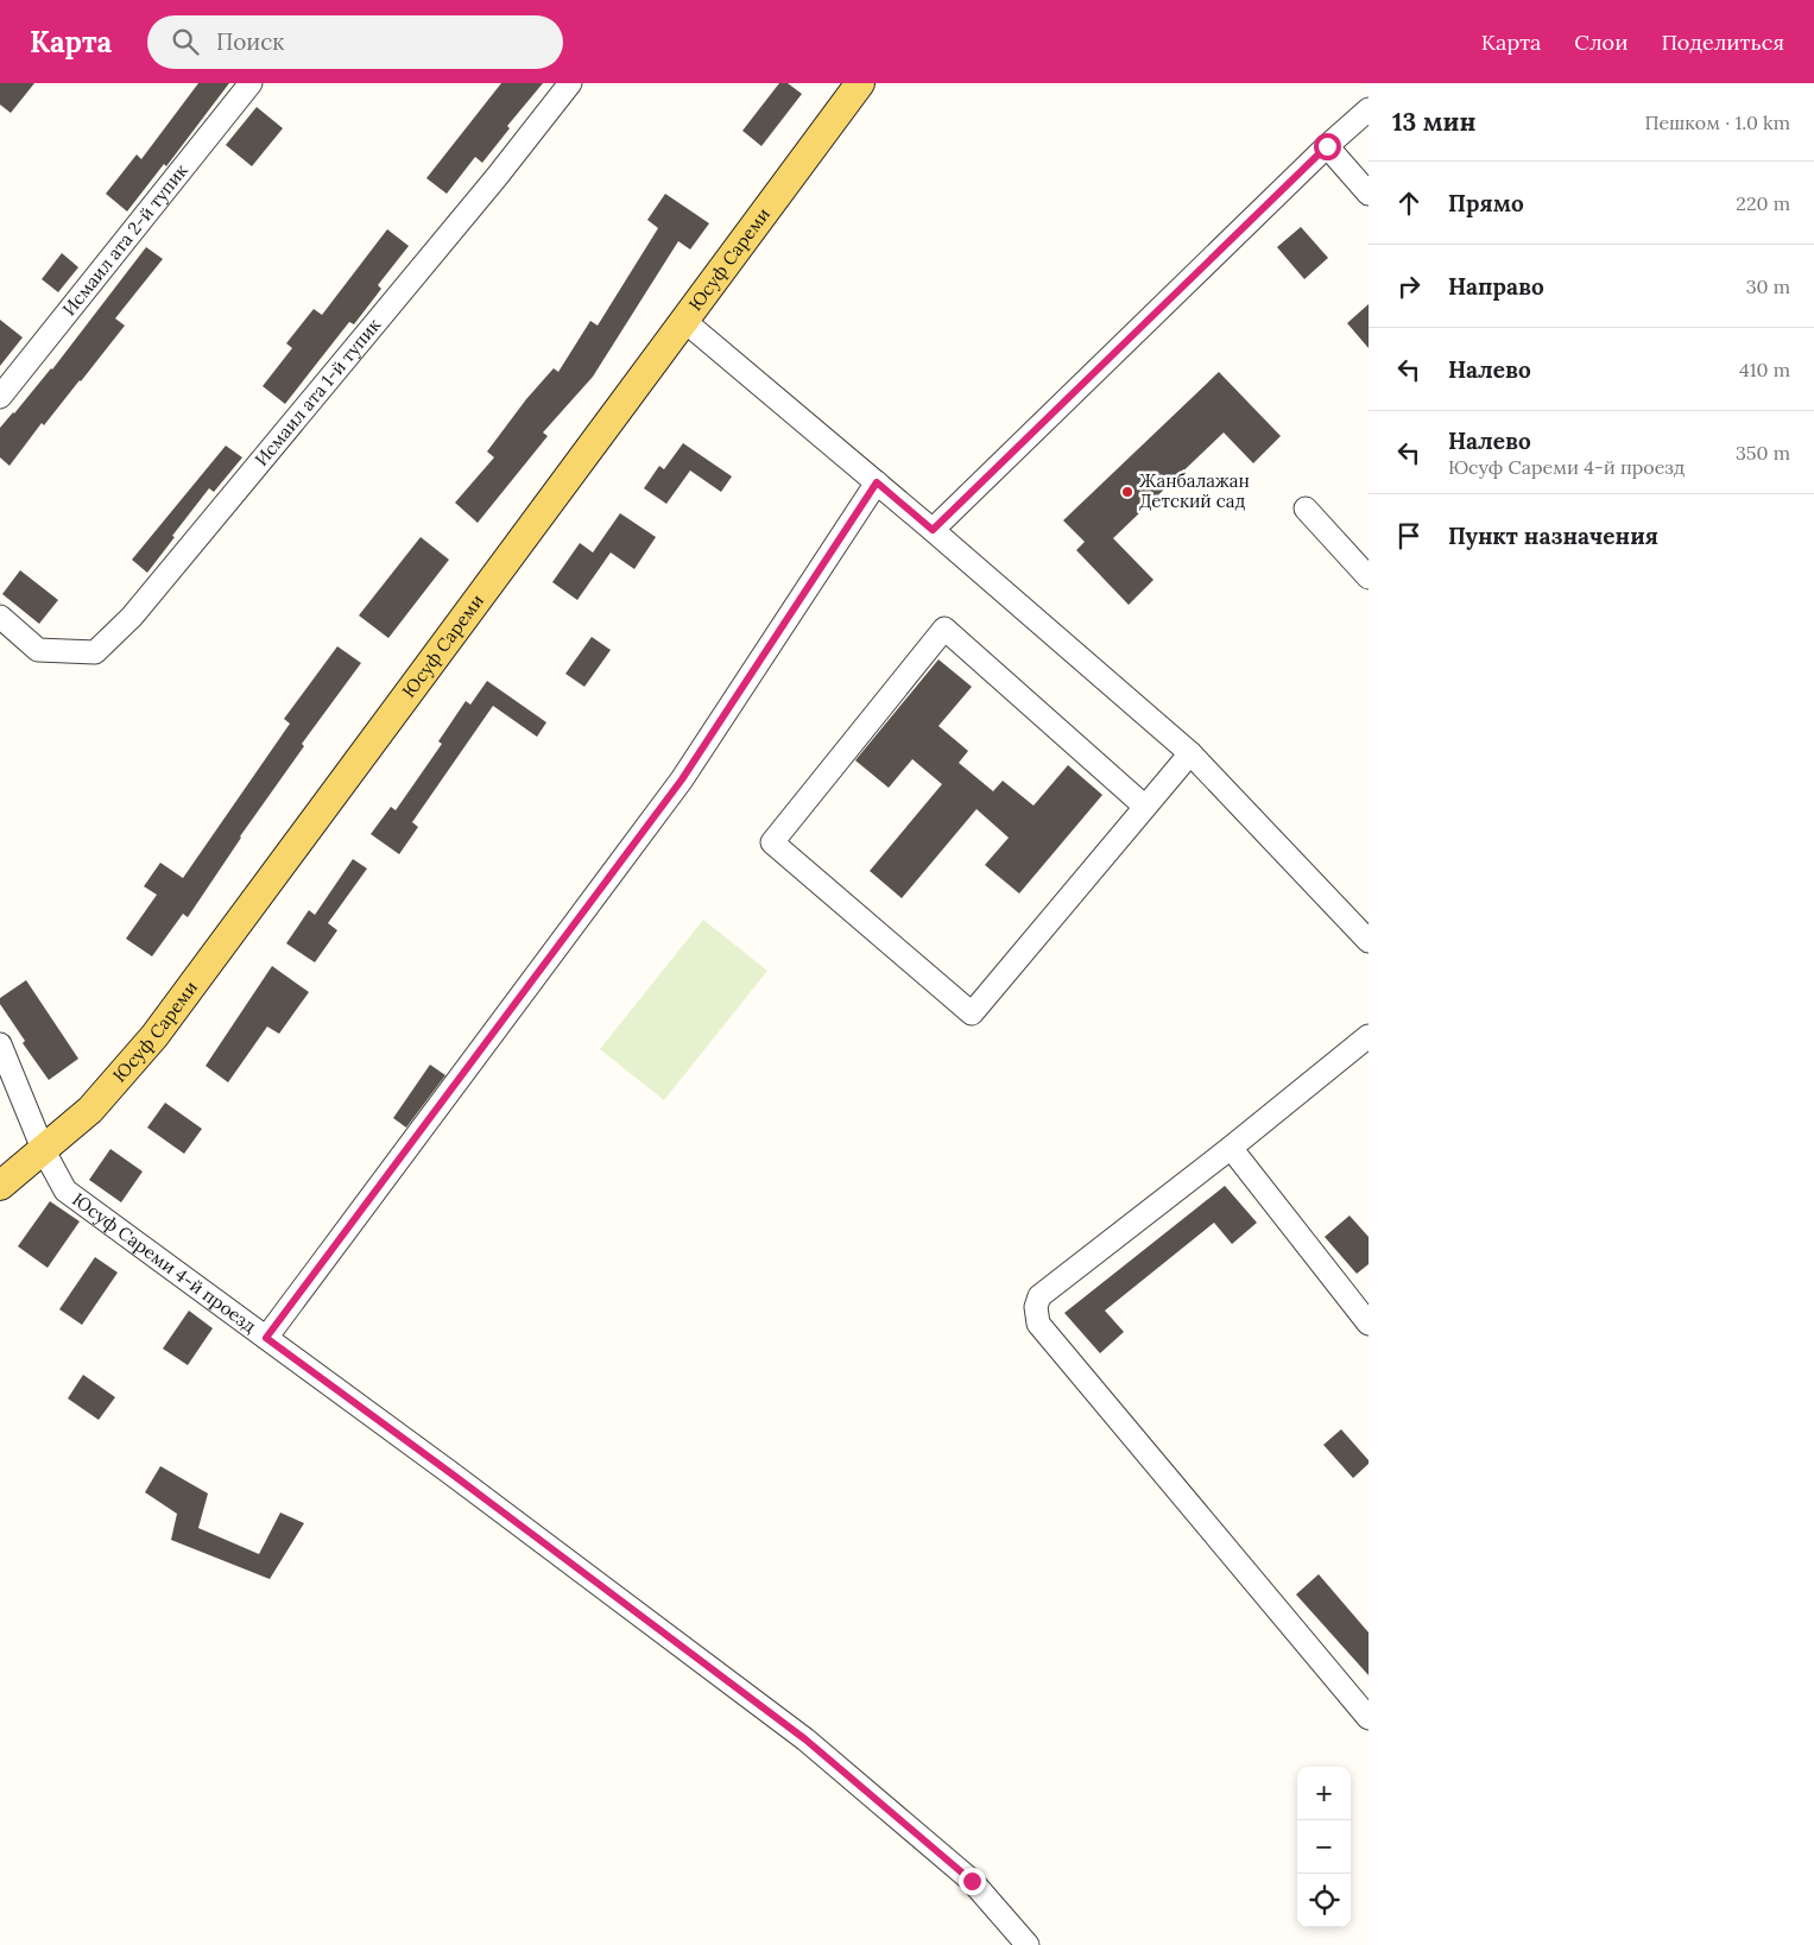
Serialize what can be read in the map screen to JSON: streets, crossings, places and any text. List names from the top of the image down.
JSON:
{
  "streets": {
    "main road": ["Юсуф Сареми"],
    "street": ["Исмаил ата 2-й тупик", "Исмаил ата 1-й тупик", "Юсуф Сареми 4-й проезд"]
  },
  "crossings": [
    ["Юсуф Сареми", "Юсуф Сареми 4-й проезд"]
  ],
  "places": ["Жанбалажан Детский сад"],
  "page": {
    "header": "Карта",
    "search": "Поиск",
    "nav": ["Карта", "Слои", "Поделиться"],
    "heading": ["13 мин", "Пешком · 1.0 km"],
    "list": [
      ["Прямо", "220 m"],
      ["Направо", "30 m"],
      ["Налево", "410 m"],
      ["Налево", "Юсуф Сареми 4-й проезд", "350 m"],
      "Пункт назначения"
    ],
    "map_buttons": ["+", "−"]
  }
}
